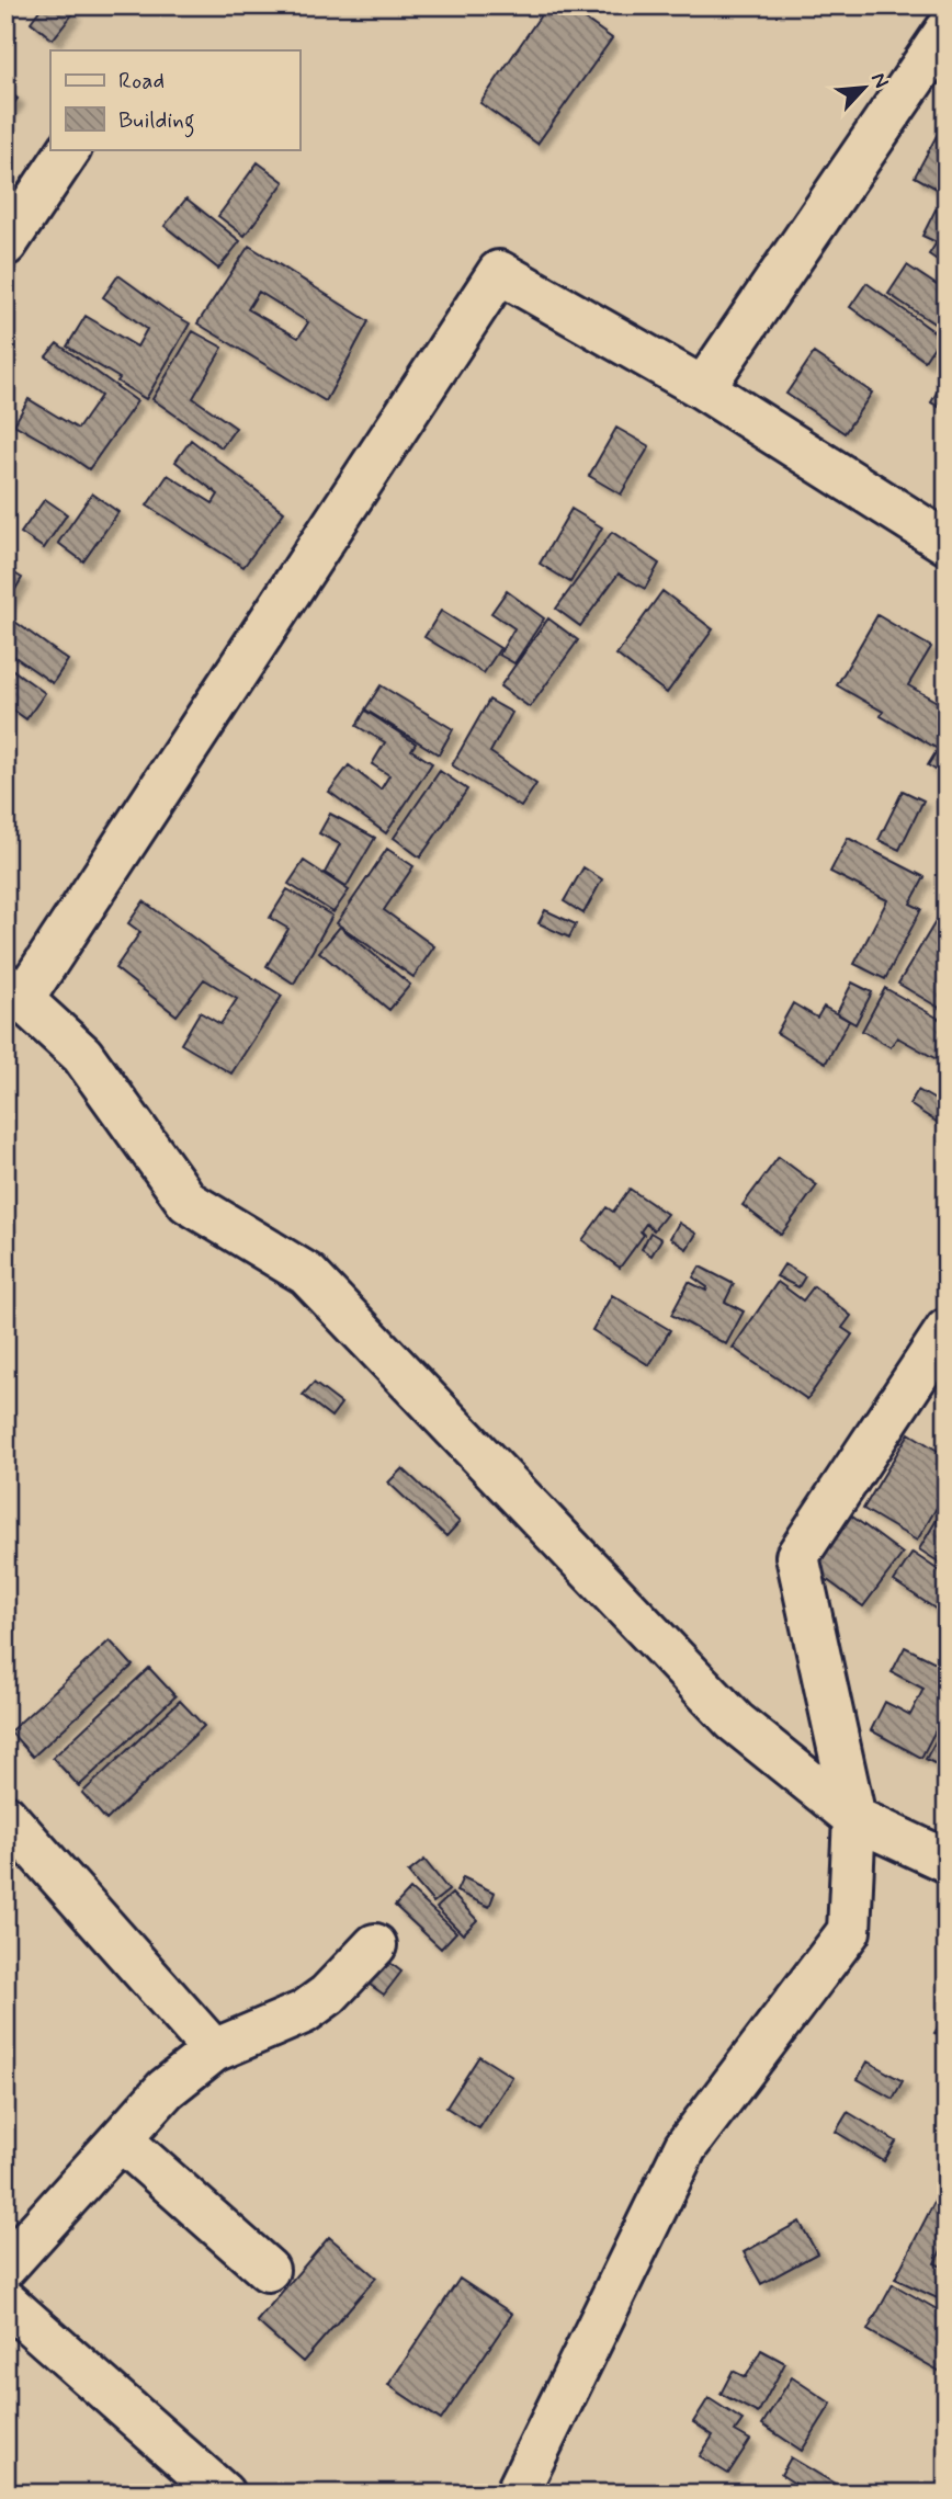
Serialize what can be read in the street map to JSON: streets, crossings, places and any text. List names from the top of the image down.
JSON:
{
  "legend": ["Road", "Building"],
  "north": "top right"
}
